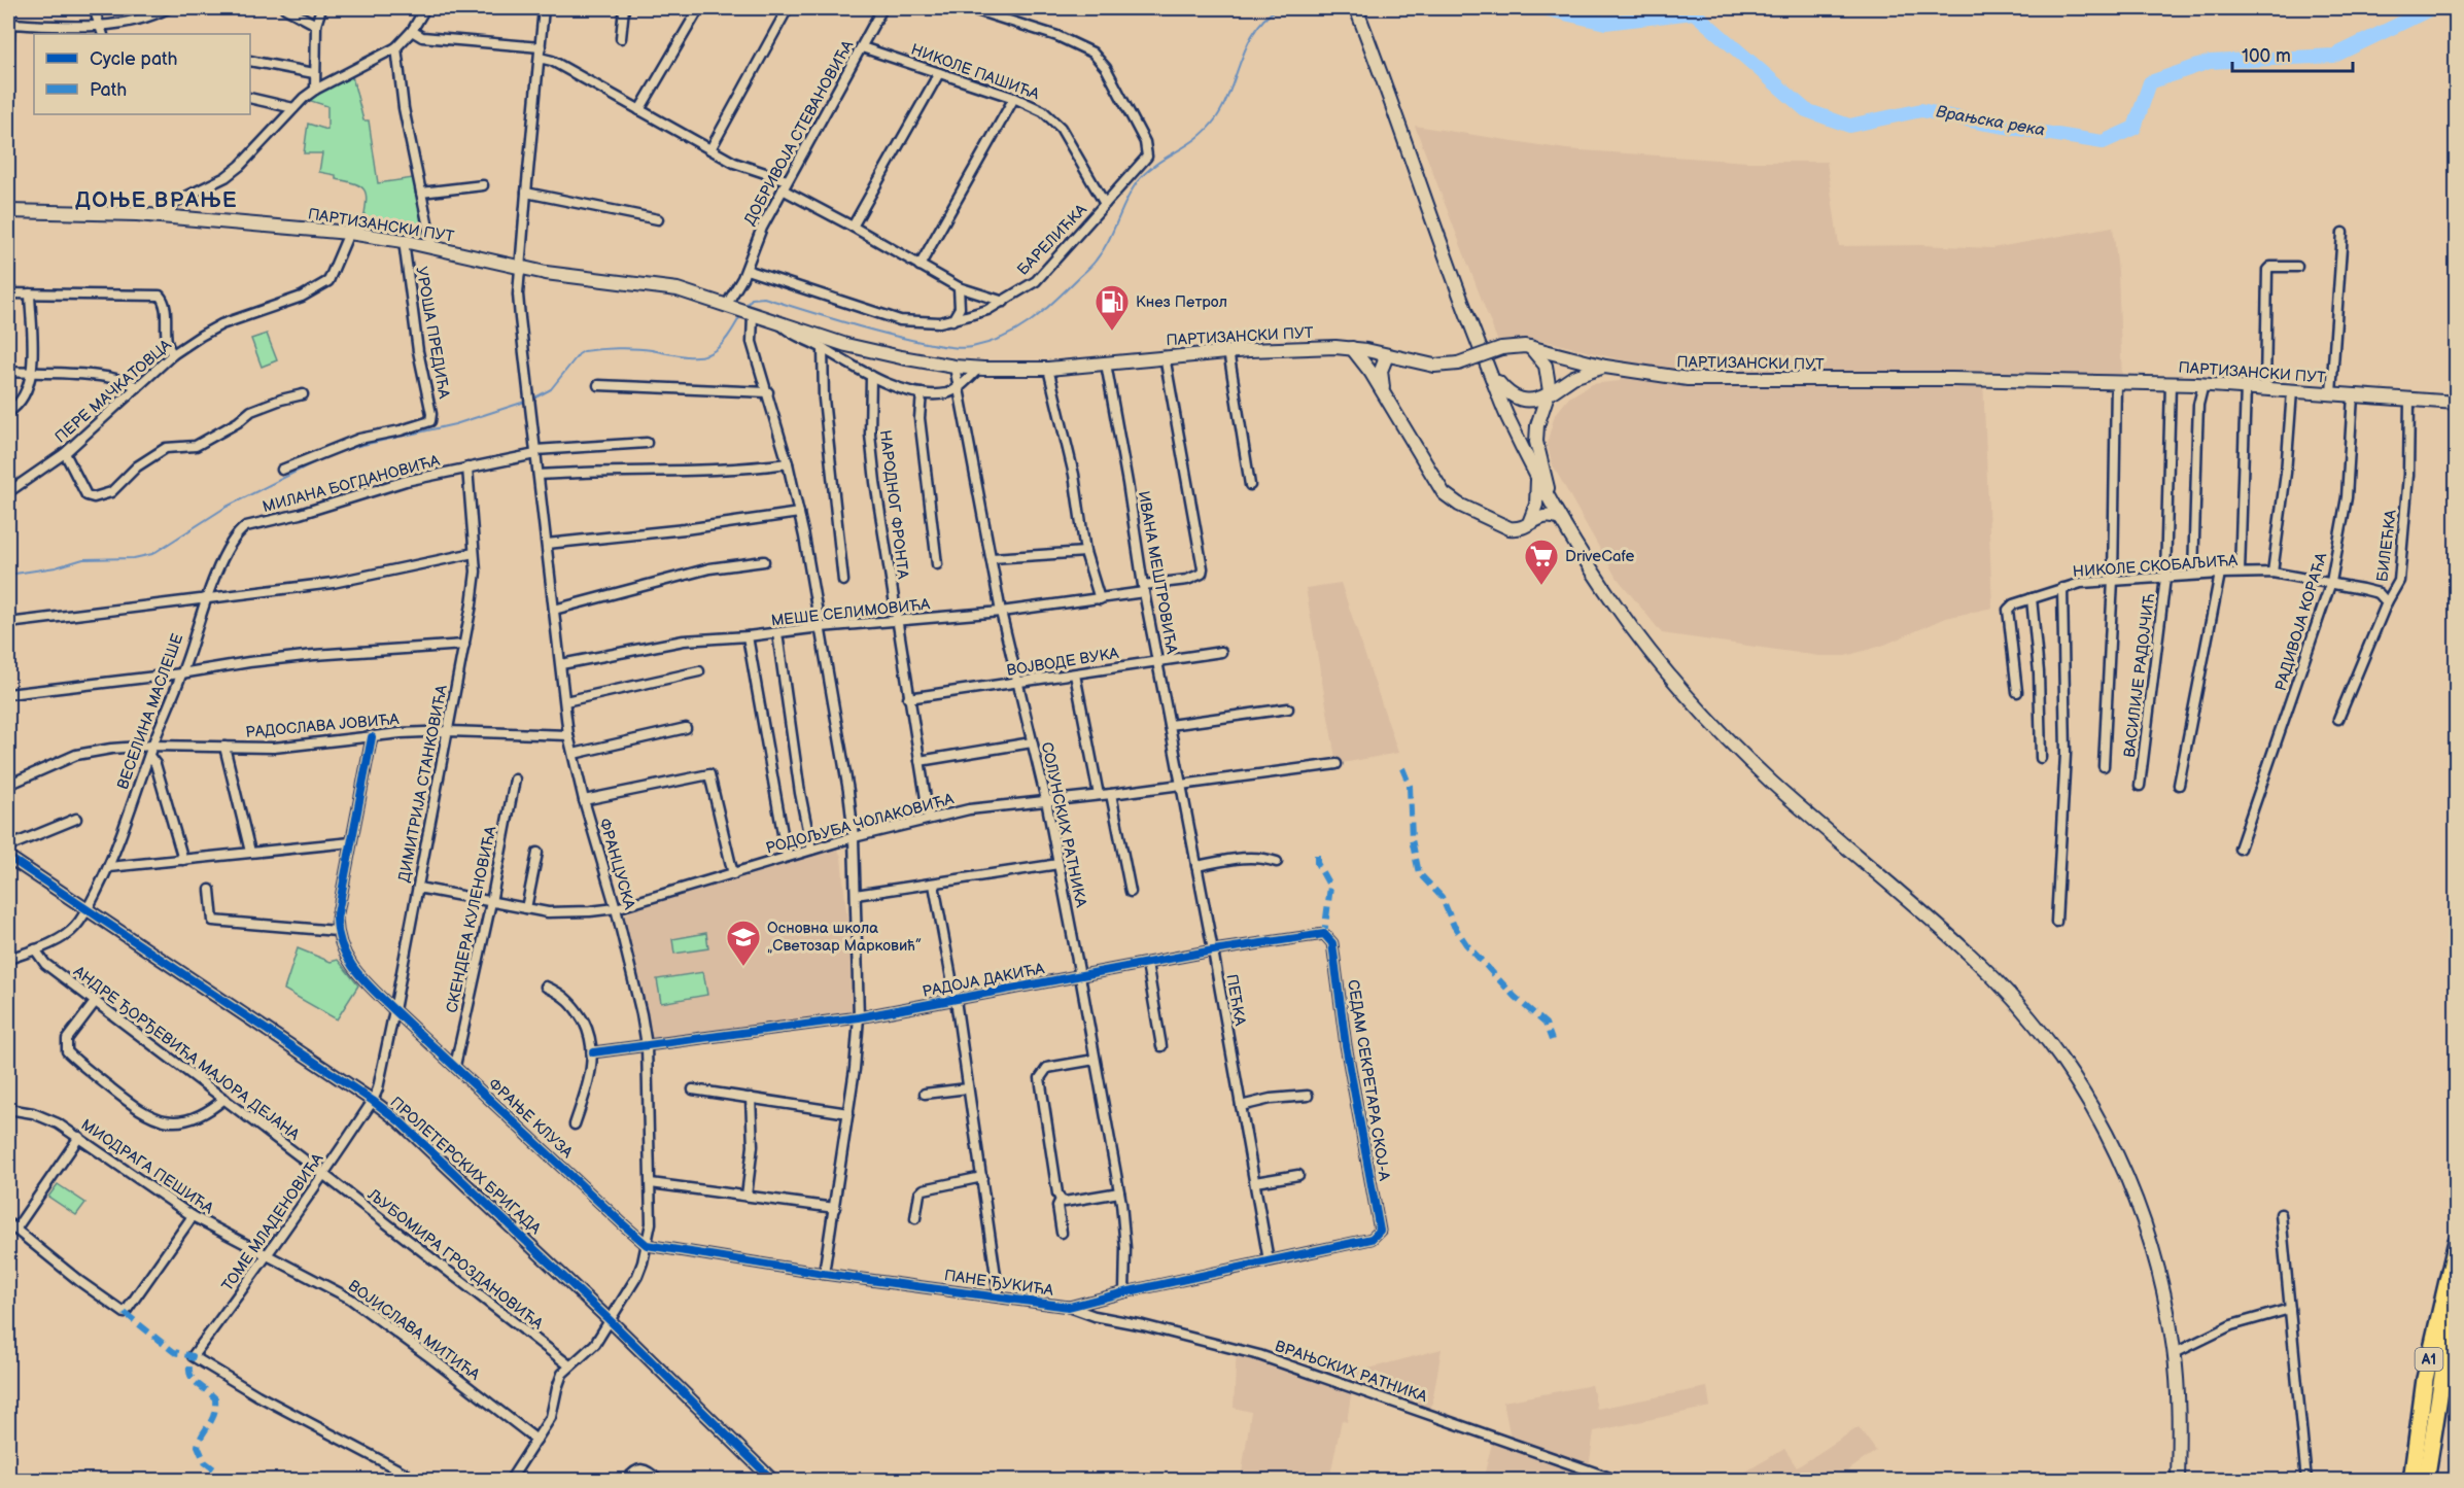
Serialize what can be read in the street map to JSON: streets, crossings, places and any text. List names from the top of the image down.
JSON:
{
  "streets": {
    "highway": ["A1"],
    "main road": ["ПАРТИЗАНСКИ ПУТ"],
    "street": [
      "НИКОЛЕ ПАШИЋА",
      "ДОБРИВОЈА СТЕВАНОВИЋА",
      "БАРЕЛИЋКА",
      "УРОША ПРЕДИЋА",
      "ПЕРЕ МАЧКАТОВЦА",
      "МИЛАНА БОГДАНОВИЋА",
      "НАРОДНОГ ФРОНТА",
      "БИЛЕЋКА",
      "НИКОЛЕ СКОБАЉИЋА",
      "ИВАНА МЕШТРОВИЋА",
      "МЕШЕ СЕЛИМОВИЋА",
      "РАДИВОЈА КОРАЋА",
      "ВОЈВОДЕ ВУКА",
      "ВАСИЛИЈЕ РАДОЈЧИЋ",
      "ВЕСЕЛИНА МАСЛЕШЕ",
      "РАДОСЛАВА ЈОВИЋА",
      "ДИМИТРИЈА СТАНКОВИЋА",
      "РОДОЉУБА ЧОЛАКОВИЋА",
      "СОЛУНСКИХ РАТНИКА",
      "ФРАНЦУСКА",
      "СКЕНДЕРА КУЛЕНОВИЋА",
      "РАДОЈА ДАКИЋА",
      "ПЕЋКА",
      "АНДРЕ ЂОРЂЕВИЋА МАЈОРА ДЕЈАНА",
      "СЕДАМ СЕКРЕТАРА СКОЈ-А",
      "ФРАЊЕ КЛУЗА",
      "ПРОЛЕТЕРСКИХ БРИГАДА",
      "МИОДРАГА ПЕШИЋА",
      "ТОМЕ МЛАДЕНОВИЋА",
      "ЉУБОМИРА ГРОЗДАНОВИЋА",
      "ПАНЕ ЂУКИЋА",
      "ВОЈИСЛАВА МИТИЋА",
      "ВРАЊСКИХ РАТНИКА"
    ]
  },
  "crossings": [
    ["НИКОЛЕ ПАШИЋА", "ДОБРИВОЈА СТЕВАНОВИЋА"],
    ["НИКОЛЕ ПАШИЋА", "БАРЕЛИЋКА"],
    ["ДОБРИВОЈА СТЕВАНОВИЋА", "ПАРТИЗАНСКИ ПУТ"],
    ["ДОБРИВОЈА СТЕВАНОВИЋА", "БАРЕЛИЋКА"],
    ["ПАРТИЗАНСКИ ПУТ", "УРОША ПРЕДИЋА"],
    ["ПАРТИЗАНСКИ ПУТ", "ПЕРЕ МАЧКАТОВЦА"],
    ["ПАРТИЗАНСКИ ПУТ", "НАРОДНОГ ФРОНТА"],
    ["ПАРТИЗАНСКИ ПУТ", "БИЛЕЋКА"],
    ["ПАРТИЗАНСКИ ПУТ", "ИВАНА МЕШТРОВИЋА"],
    ["ПАРТИЗАНСКИ ПУТ", "МЕШЕ СЕЛИМОВИЋА"],
    ["ПАРТИЗАНСКИ ПУТ", "РАДИВОЈА КОРАЋА"],
    ["ПАРТИЗАНСКИ ПУТ", "ВАСИЛИЈЕ РАДОЈЧИЋ"],
    ["ПАРТИЗАНСКИ ПУТ", "СОЛУНСКИХ РАТНИКА"],
    ["ПАРТИЗАНСКИ ПУТ", "ФРАНЦУСКА"],
    ["МИЛАНА БОГДАНОВИЋА", "ВЕСЕЛИНА МАСЛЕШЕ"],
    ["МИЛАНА БОГДАНОВИЋА", "ДИМИТРИЈА СТАНКОВИЋА"],
    ["МИЛАНА БОГДАНОВИЋА", "ФРАНЦУСКА"],
    ["НАРОДНОГ ФРОНТА", "МЕШЕ СЕЛИМОВИЋА"],
    ["НАРОДНОГ ФРОНТА", "ВОЈВОДЕ ВУКА"],
    ["НАРОДНОГ ФРОНТА", "РОДОЉУБА ЧОЛАКОВИЋА"],
    ["БИЛЕЋКА", "НИКОЛЕ СКОБАЉИЋА"],
    ["НИКОЛЕ СКОБАЉИЋА", "РАДИВОЈА КОРАЋА"],
    ["НИКОЛЕ СКОБАЉИЋА", "ВАСИЛИЈЕ РАДОЈЧИЋ"],
    ["ИВАНА МЕШТРОВИЋА", "МЕШЕ СЕЛИМОВИЋА"],
    ["ИВАНА МЕШТРОВИЋА", "ВОЈВОДЕ ВУКА"],
    ["ИВАНА МЕШТРОВИЋА", "РОДОЉУБА ЧОЛАКОВИЋА"],
    ["ИВАНА МЕШТРОВИЋА", "ПЕЋКА"],
    ["МЕШЕ СЕЛИМОВИЋА", "СОЛУНСКИХ РАТНИКА"],
    ["МЕШЕ СЕЛИМОВИЋА", "ФРАНЦУСКА"],
    ["ВОЈВОДЕ ВУКА", "СОЛУНСКИХ РАТНИКА"],
    ["ВЕСЕЛИНА МАСЛЕШЕ", "РАДОСЛАВА ЈОВИЋА"],
    ["ВЕСЕЛИНА МАСЛЕШЕ", "АНДРЕ ЂОРЂЕВИЋА МАЈОРА ДЕЈАНА"],
    ["ВЕСЕЛИНА МАСЛЕШЕ", "ПРОЛЕТЕРСКИХ БРИГАДА"],
    ["РАДОСЛАВА ЈОВИЋА", "ДИМИТРИЈА СТАНКОВИЋА"],
    ["РАДОСЛАВА ЈОВИЋА", "ФРАНЦУСКА"],
    ["ДИМИТРИЈА СТАНКОВИЋА", "РОДОЉУБА ЧОЛАКОВИЋА"],
    ["ДИМИТРИЈА СТАНКОВИЋА", "ФРАЊЕ КЛУЗА"],
    ["ДИМИТРИЈА СТАНКОВИЋА", "ПРОЛЕТЕРСКИХ БРИГАДА"],
    ["ДИМИТРИЈА СТАНКОВИЋА", "ТОМЕ МЛАДЕНОВИЋА"],
    ["РОДОЉУБА ЧОЛАКОВИЋА", "СОЛУНСКИХ РАТНИКА"],
    ["РОДОЉУБА ЧОЛАКОВИЋА", "ФРАНЦУСКА"],
    ["РОДОЉУБА ЧОЛАКОВИЋА", "СКЕНДЕРА КУЛЕНОВИЋА"],
    ["РОДОЉУБА ЧОЛАКОВИЋА", "ПЕЋКА"],
    ["СОЛУНСКИХ РАТНИКА", "РАДОЈА ДАКИЋА"],
    ["СОЛУНСКИХ РАТНИКА", "ПАНЕ ЂУКИЋА"],
    ["ФРАНЦУСКА", "РАДОЈА ДАКИЋА"],
    ["ФРАНЦУСКА", "ФРАЊЕ КЛУЗА"],
    ["ФРАНЦУСКА", "ПРОЛЕТЕРСКИХ БРИГАДА"],
    ["ФРАНЦУСКА", "ЉУБОМИРА ГРОЗДАНОВИЋА"],
    ["ФРАНЦУСКА", "ПАНЕ ЂУКИЋА"],
    ["ФРАНЦУСКА", "ВОЈИСЛАВА МИТИЋА"],
    ["СКЕНДЕРА КУЛЕНОВИЋА", "ФРАЊЕ КЛУЗА"],
    ["РАДОЈА ДАКИЋА", "ПЕЋКА"],
    ["РАДОЈА ДАКИЋА", "СЕДАМ СЕКРЕТАРА СКОЈ-А"],
    ["ПЕЋКА", "ПАНЕ ЂУКИЋА"],
    ["АНДРЕ ЂОРЂЕВИЋА МАЈОРА ДЕЈАНА", "ТОМЕ МЛАДЕНОВИЋА"],
    ["АНДРЕ ЂОРЂЕВИЋА МАЈОРА ДЕЈАНА", "ЉУБОМИРА ГРОЗДАНОВИЋА"],
    ["СЕДАМ СЕКРЕТАРА СКОЈ-А", "ПАНЕ ЂУКИЋА"],
    ["ФРАЊЕ КЛУЗА", "ПАНЕ ЂУКИЋА"],
    ["ПРОЛЕТЕРСКИХ БРИГАДА", "ТОМЕ МЛАДЕНОВИЋА"],
    ["МИОДРАГА ПЕШИЋА", "ТОМЕ МЛАДЕНОВИЋА"],
    ["МИОДРАГА ПЕШИЋА", "ВОЈИСЛАВА МИТИЋА"],
    ["ТОМЕ МЛАДЕНОВИЋА", "ЉУБОМИРА ГРОЗДАНОВИЋА"],
    ["ТОМЕ МЛАДЕНОВИЋА", "ВОЈИСЛАВА МИТИЋА"],
    ["ПАНЕ ЂУКИЋА", "ВРАЊСКИХ РАТНИКА"]
  ],
  "districts": ["ДОЊЕ ВРАЊЕ"],
  "water": ["Врањска река"],
  "places": {
    "fuel station": ["Кнез Петрол"],
    "supermarket": ["DriveCafe"],
    "school or university": ["Основна школа „Светозар Марковић”"]
  },
  "legend": ["Cycle path", "Path"],
  "scale_bar": "100 m"
}
